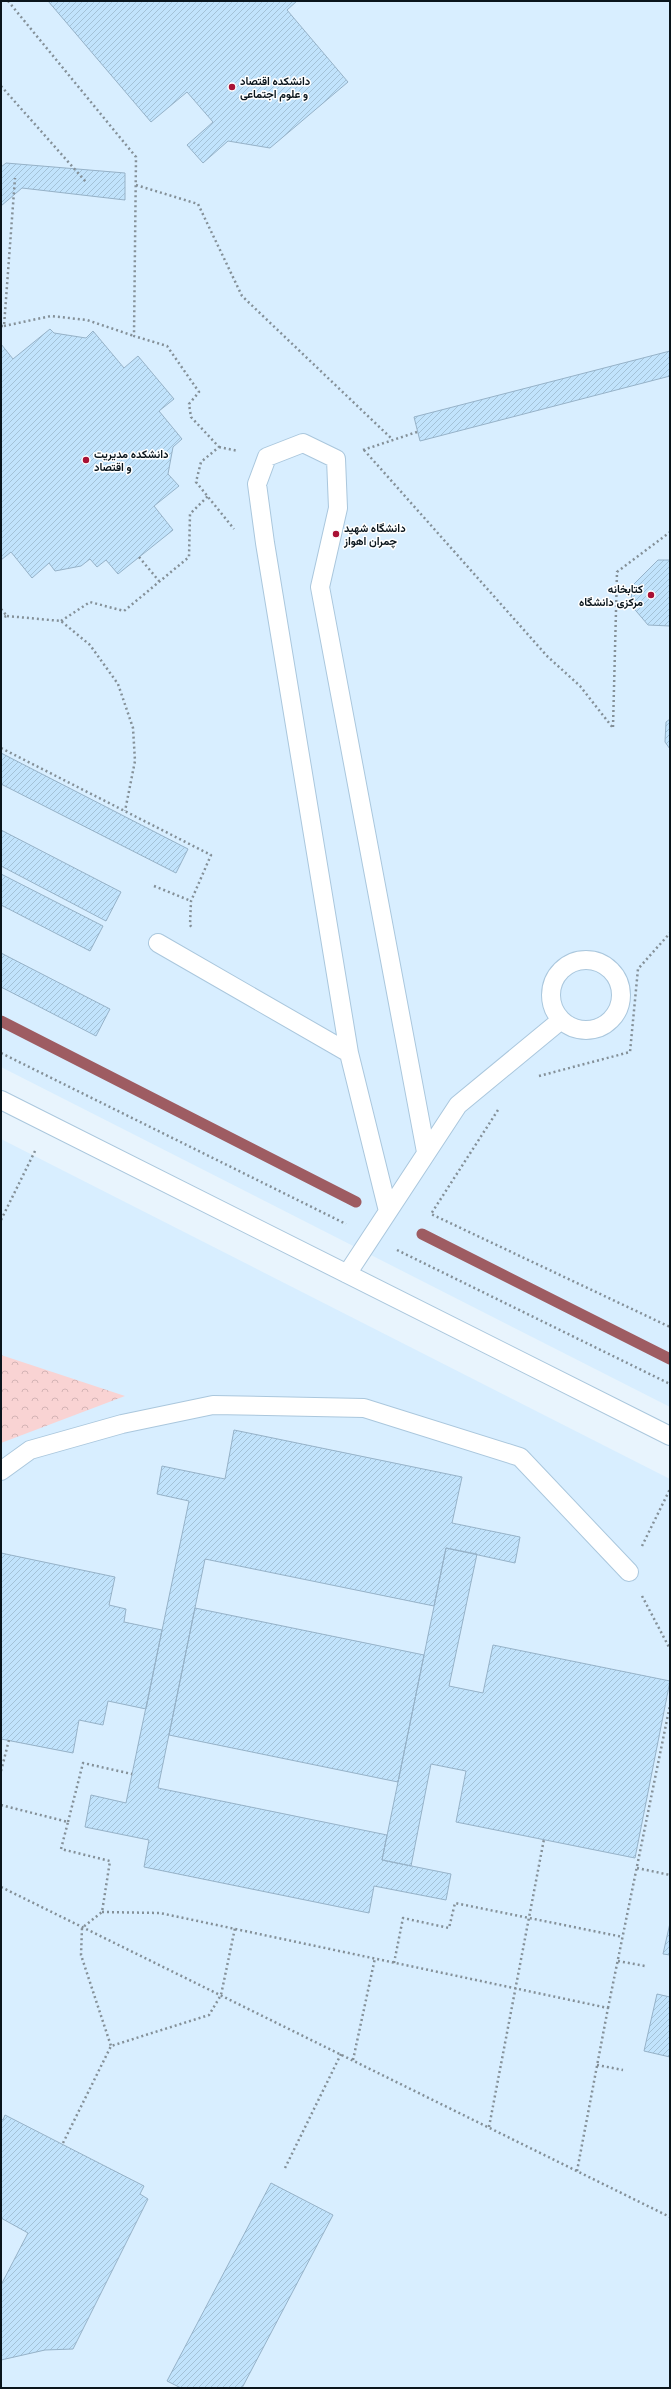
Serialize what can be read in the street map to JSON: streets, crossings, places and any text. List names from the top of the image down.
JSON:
{
  "places": [
    "دانشکده اقتصاد و علوم اجتماعی",
    "دانشکده مدیریت و اقتصاد",
    "دانشگاه شهید چمران اهواز",
    "کتابخانه مرکزی دانشگاه"
  ]
}
